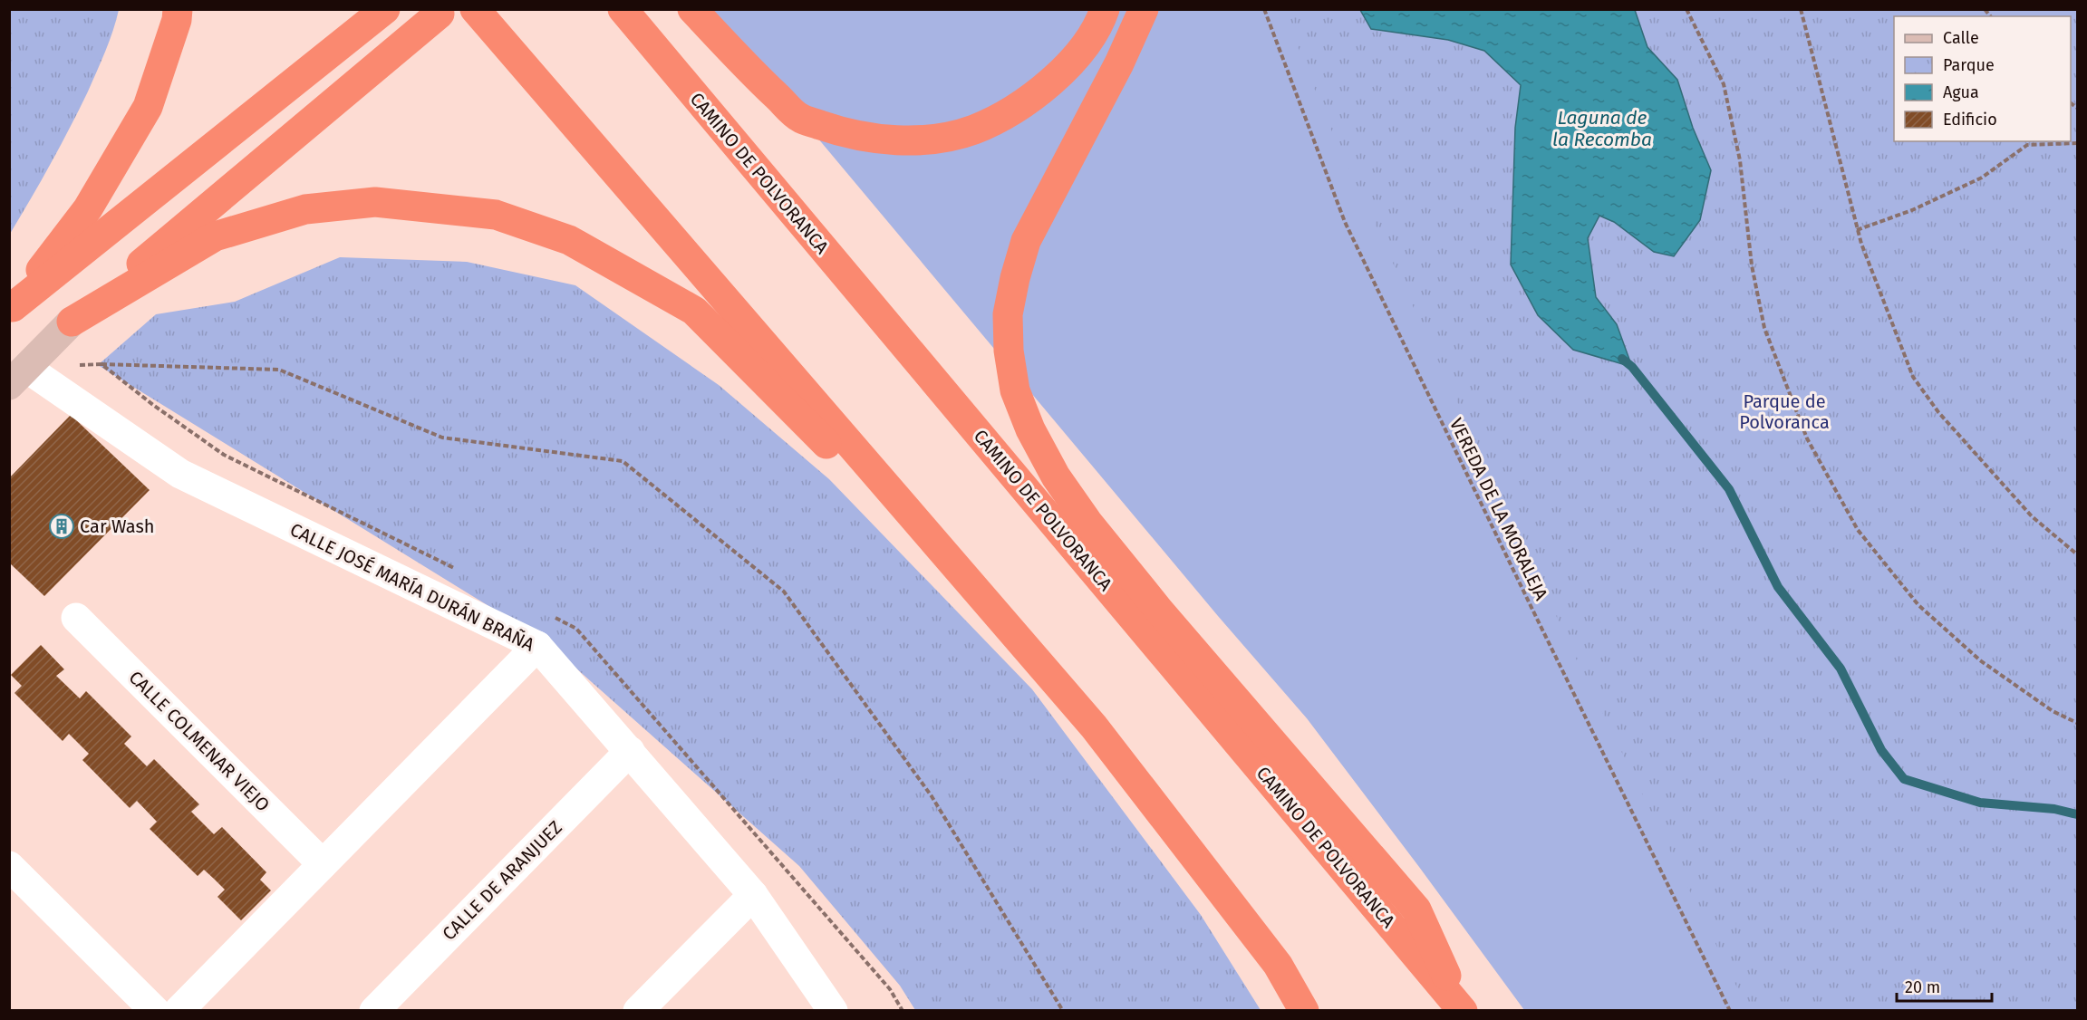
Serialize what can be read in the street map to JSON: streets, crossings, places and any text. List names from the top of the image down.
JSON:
{
  "streets": {
    "highway": ["CAMINO DE POLVORANCA"],
    "street": ["CALLE JOSÉ MARÍA DURÁN BRAÑA", "CALLE COLMENAR VIEJO", "CALLE DE ARANJUEZ"],
    "path": ["VEREDA DE LA MORALEJA"]
  },
  "crossings": [
    ["CALLE JOSÉ MARÍA DURÁN BRAÑA", "CALLE DE ARANJUEZ"]
  ],
  "water": ["Laguna de la Recomba"],
  "parks": ["Parque de Polvoranca"],
  "places": {
    "building": ["Car Wash"]
  },
  "legend": [
    "Calle",
    "Parque",
    "Agua",
    "Edificio"
  ],
  "scale_bar": "20 m"
}
